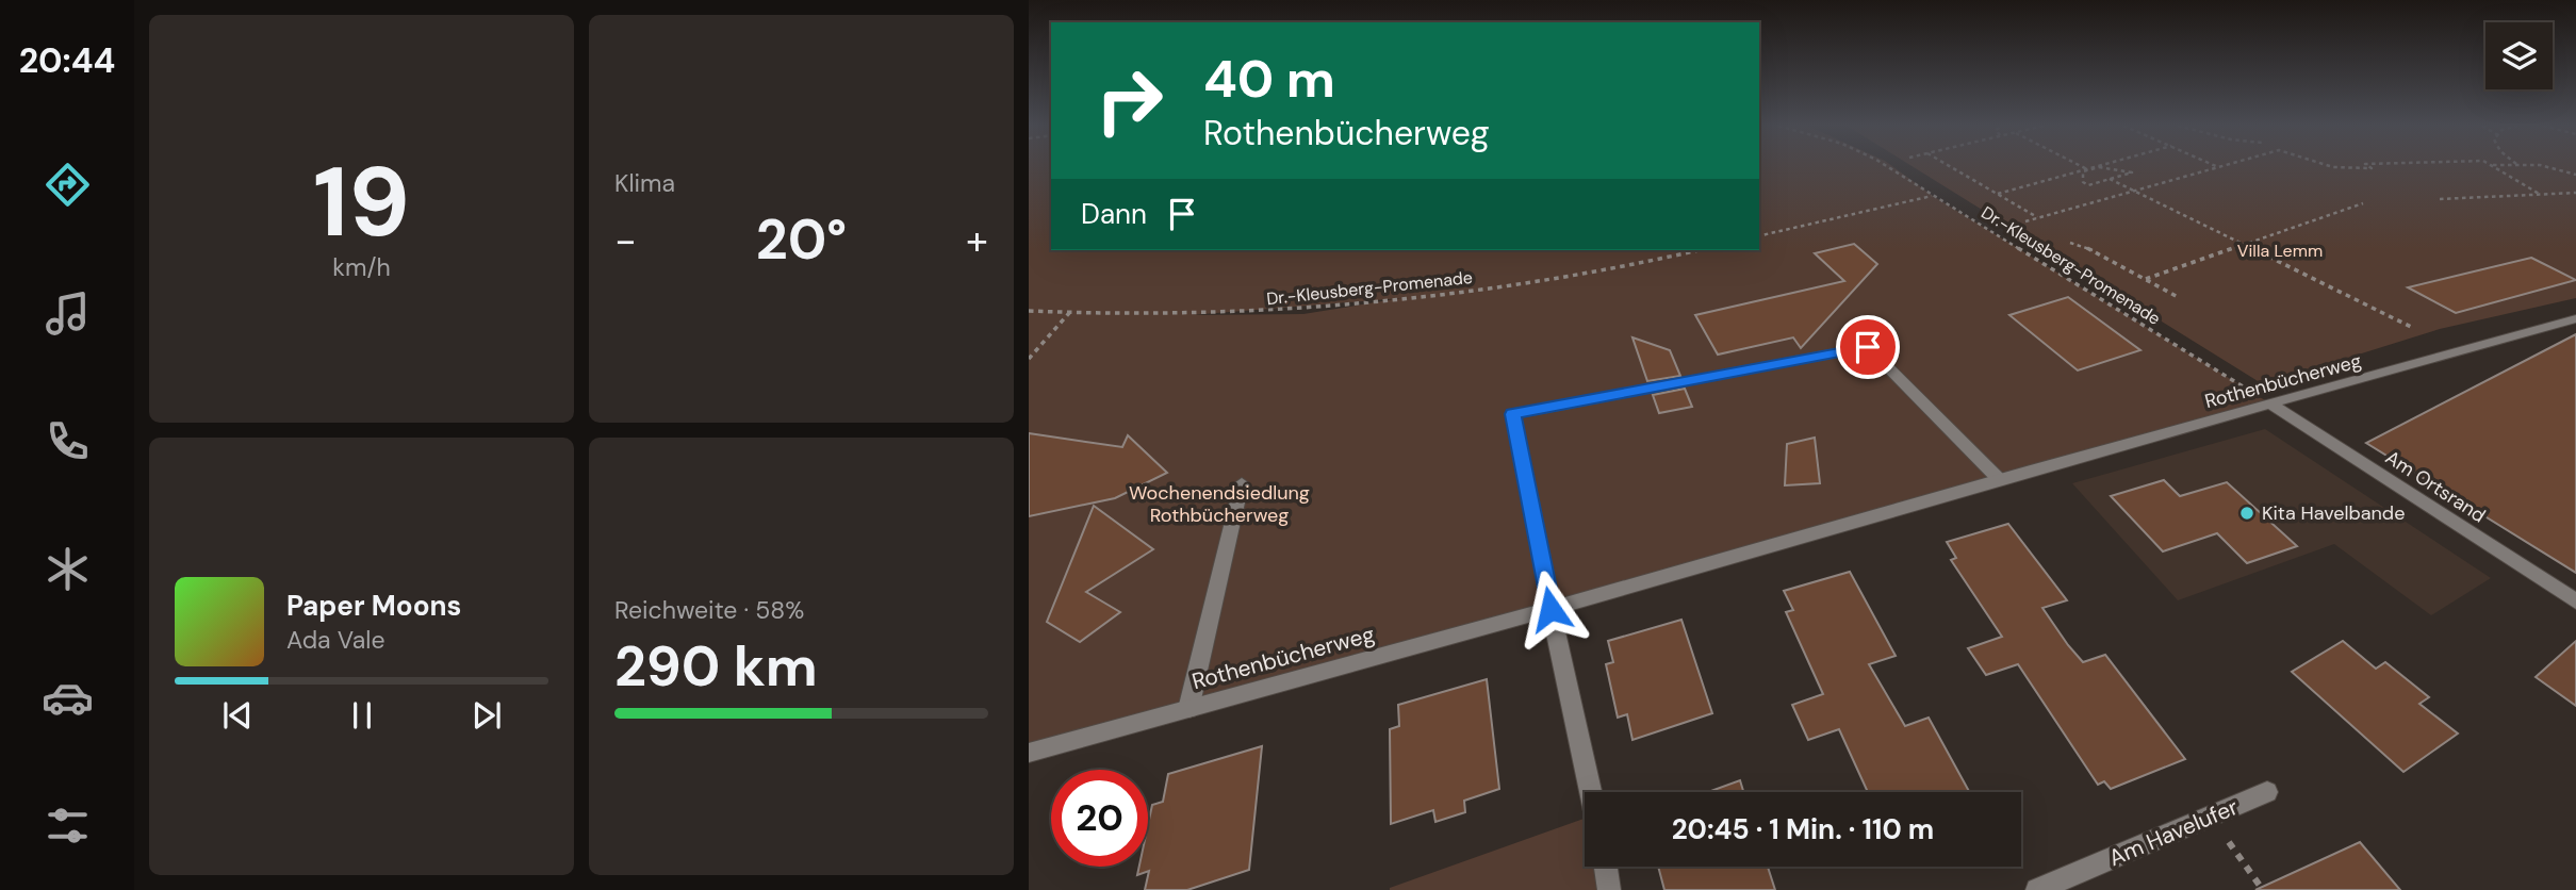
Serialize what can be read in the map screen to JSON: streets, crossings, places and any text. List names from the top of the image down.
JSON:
{
  "streets": {
    "street": ["Rothenbücherweg", "Am Ortsrand", "Am Havelufer"],
    "path": ["Dr.-Kleusberg-Promenade"]
  },
  "crossings": [
    ["Dr.-Kleusberg-Promenade", "Rothenbücherweg"],
    ["Dr.-Kleusberg-Promenade", "Am Ortsrand"],
    ["Rothenbücherweg", "Am Ortsrand"]
  ],
  "parks": ["Villa Lemm", "Wochenendsiedlung Rothbücherweg"],
  "places": ["Kita Havelbande"],
  "page": {
    "tabs": "20:44",
    "tile": [
      ["19", "km/h"],
      "Klima",
      ["Reichweite · 58%", "290 km"]
    ],
    "turn": ["40 m", "Rothenbücherweg"],
    "then": "Dann",
    "heat": ["−", "20°", "+"],
    "song": ["Paper Moons", "Ada Vale"],
    "limit": "20",
    "trip": "20:45 · 1 Min. · 110 m"
  }
}
